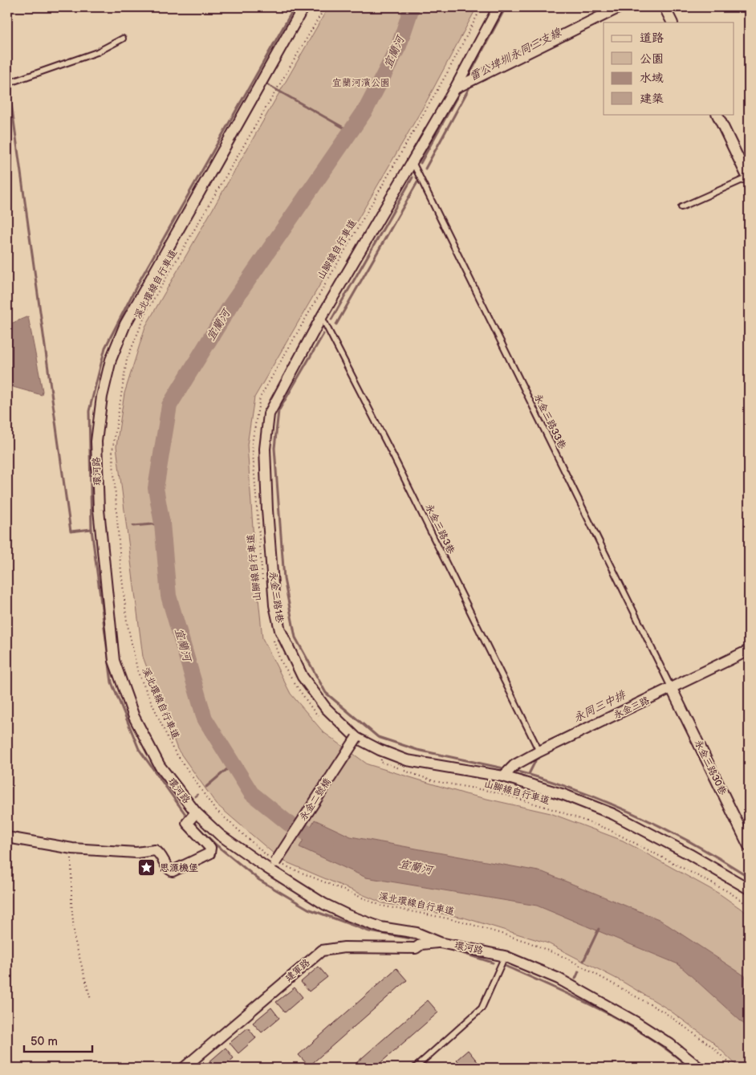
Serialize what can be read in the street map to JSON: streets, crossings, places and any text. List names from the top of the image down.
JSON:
{
  "streets": {
    "street": [
      "環河路",
      "永金三路1巷",
      "永金三路",
      "永金三路30巷",
      "永金二號橋",
      "建軍路"
    ],
    "lane": ["永金三路33巷", "永金三路3巷"],
    "path": ["山腳線自行車道", "溪北環線自行車道"]
  },
  "crossings": [
    ["溪北環線自行車道", "環河路"],
    ["溪北環線自行車道", "永金二號橋"],
    ["永金三路33巷", "永金三路1巷"],
    ["永金三路33巷", "永金三路"],
    ["永金三路33巷", "永金三路30巷"],
    ["環河路", "永金二號橋"],
    ["環河路", "建軍路"],
    ["永金三路3巷", "永金三路1巷"],
    ["永金三路3巷", "永金三路"],
    ["永金三路1巷", "永金三路"],
    ["永金三路1巷", "永金二號橋"],
    ["永金三路", "永金三路30巷"]
  ],
  "water": ["宜蘭河", "雷公埤圳永同三支線", "永同三中排"],
  "parks": ["宜蘭河濱公園"],
  "places": {
    "place": ["思源機堡"]
  },
  "legend": [
    "道路",
    "公園",
    "水域",
    "建築"
  ],
  "scale_bar": "50 m"
}
